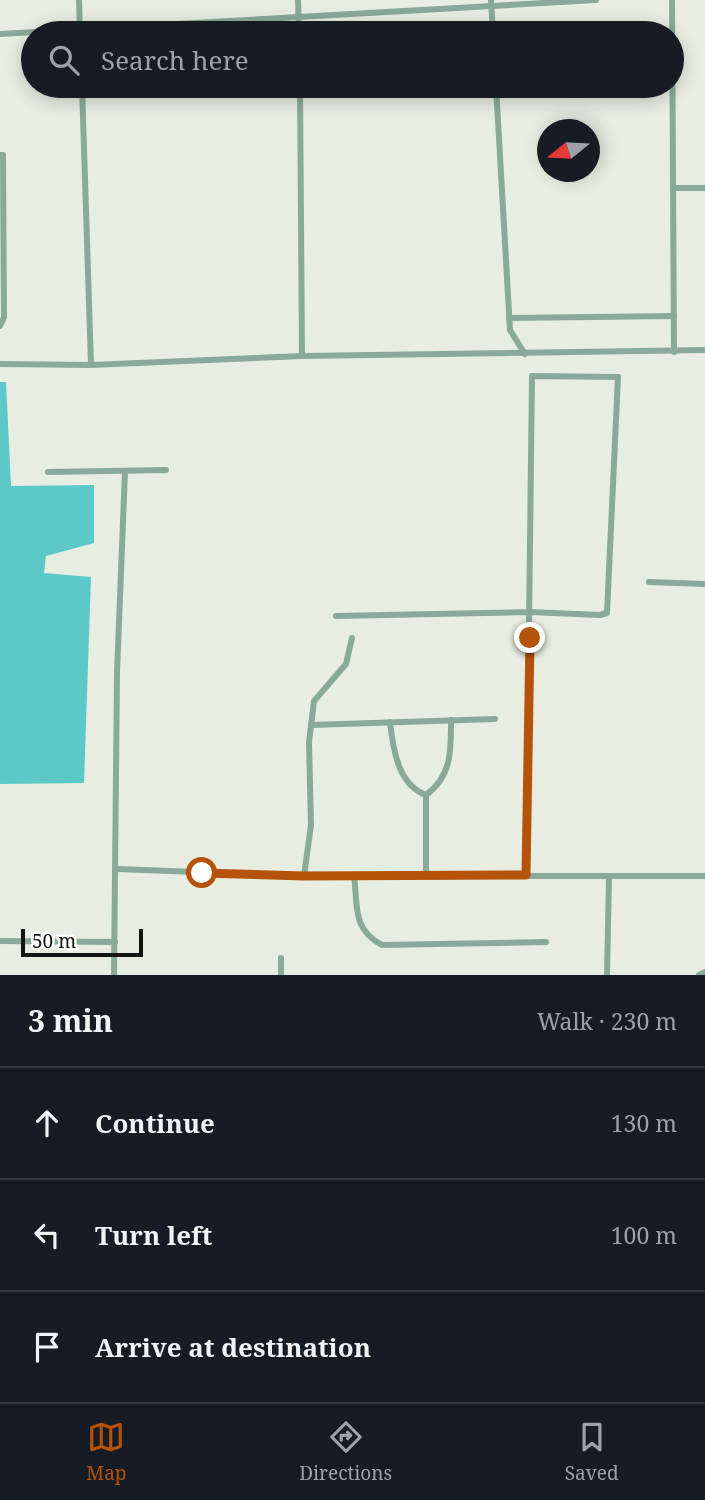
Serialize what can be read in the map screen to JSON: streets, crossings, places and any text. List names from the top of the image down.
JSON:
{
  "scale_bar": "50 m",
  "north": "left",
  "page": {
    "search": "Search here",
    "scale": "50 m",
    "heading": ["3 min", "Walk · 230 m"],
    "list": [
      ["Continue", "130 m"],
      ["Turn left", "100 m"],
      "Arrive at destination"
    ],
    "nav": ["Map", "Directions", "Saved"]
  }
}
